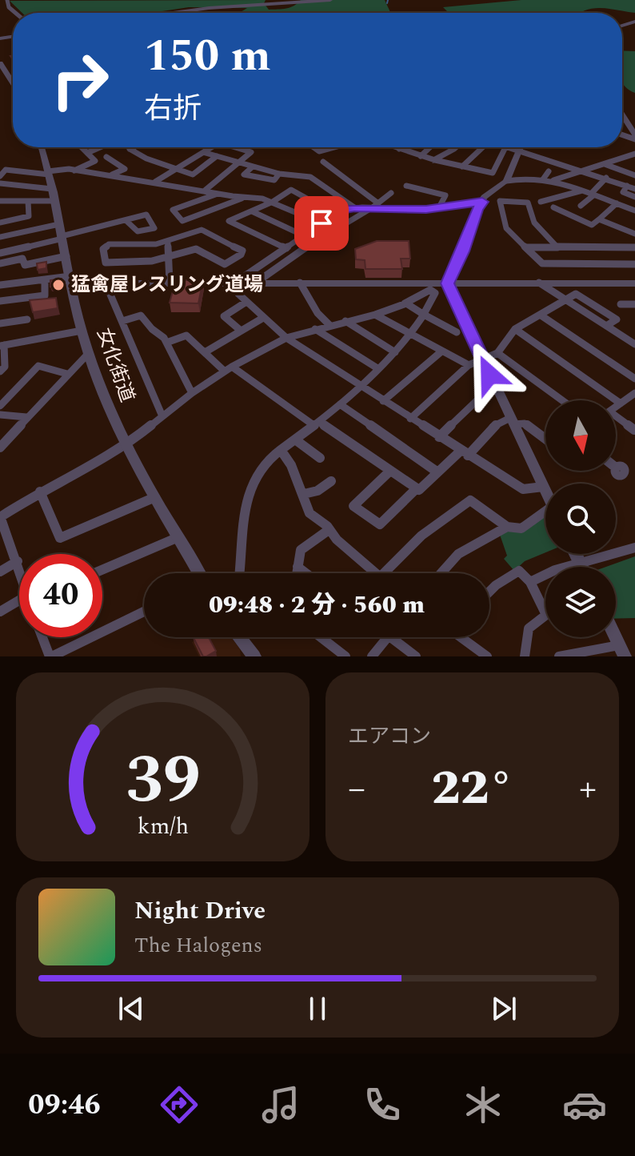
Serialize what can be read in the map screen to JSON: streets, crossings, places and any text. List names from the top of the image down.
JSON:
{
  "streets": {
    "street": ["女化街道"]
  },
  "places": ["猛禽屋レスリング道場"],
  "north": "bottom",
  "page": {
    "turn": ["150 m", "右折"],
    "limit": "40",
    "trip": "09:48 · 2 分 · 560 m",
    "tile": "エアコン",
    "heat": ["−", "22°", "+"],
    "song": ["Night Drive", "The Halogens"],
    "tabs": "09:46",
    "gauge": ["39", "km/h"]
  }
}
